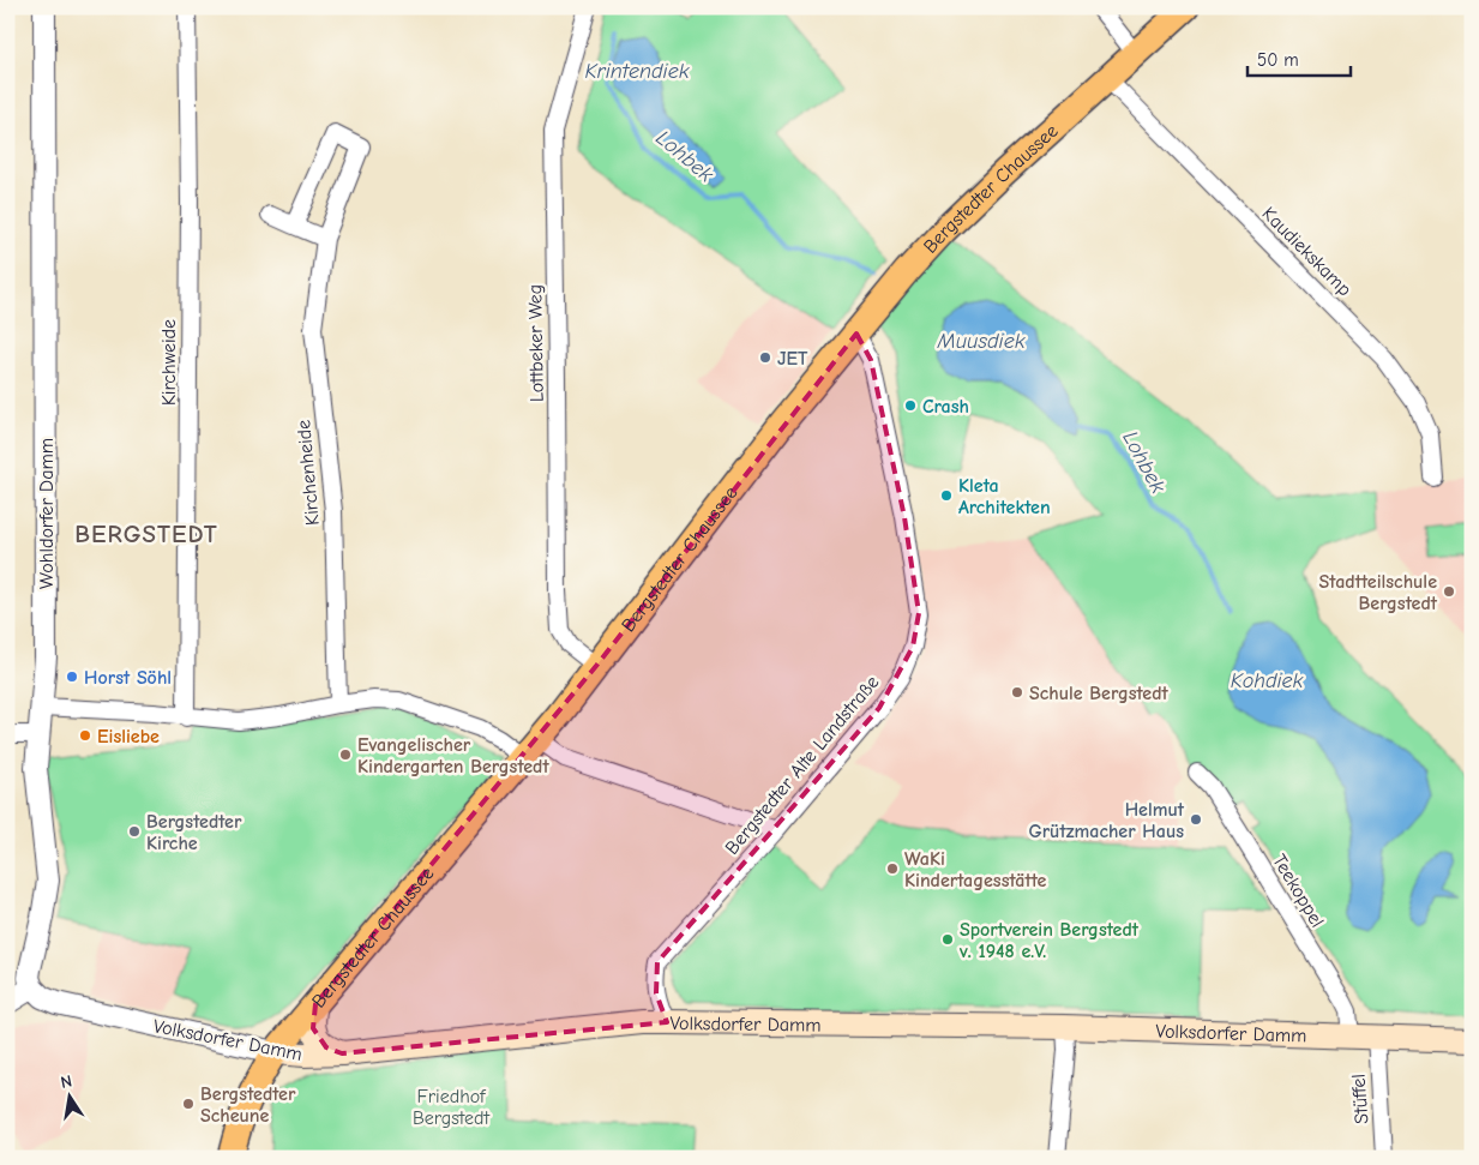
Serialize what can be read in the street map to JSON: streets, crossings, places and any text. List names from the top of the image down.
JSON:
{
  "streets": {
    "main road": ["Bergstedter Chaussee", "Volksdorfer Damm"],
    "street": [
      "Kaudiekskamp",
      "Lottbeker Weg",
      "Kirchweide",
      "Kirchenheide",
      "Wohldorfer Damm",
      "Bergstedter Alte Landstraße",
      "Teekoppel",
      "Stüffel"
    ]
  },
  "crossings": [
    ["Bergstedter Chaussee", "Kaudiekskamp"],
    ["Bergstedter Chaussee", "Lottbeker Weg"],
    ["Bergstedter Chaussee", "Bergstedter Alte Landstraße"],
    ["Bergstedter Chaussee", "Volksdorfer Damm"],
    ["Wohldorfer Damm", "Volksdorfer Damm"],
    ["Bergstedter Alte Landstraße", "Volksdorfer Damm"],
    ["Teekoppel", "Volksdorfer Damm"],
    ["Volksdorfer Damm", "Stüffel"]
  ],
  "districts": ["BERGSTEDT"],
  "water": [
    "Krintendiek",
    "Lohbek",
    "Muusdiek",
    "Kohdiek"
  ],
  "parks": ["Friedhof Bergstedt"],
  "places": [
    "JET",
    "Crash",
    "Kleta Architekten",
    "Stadtteilschule Bergstedt",
    "Horst Söhl",
    "Schule Bergstedt",
    "Eisliebe",
    "Evangelischer Kindergarten Bergstedt",
    "Helmut Grützmacher Haus",
    "Bergstedter Kirche",
    "WaKi Kindertagesstätte",
    "Sportverein Bergstedt v. 1948 e.V.",
    "Bergstedter Scheune"
  ],
  "scale_bar": "50 m",
  "north": "top"
}
